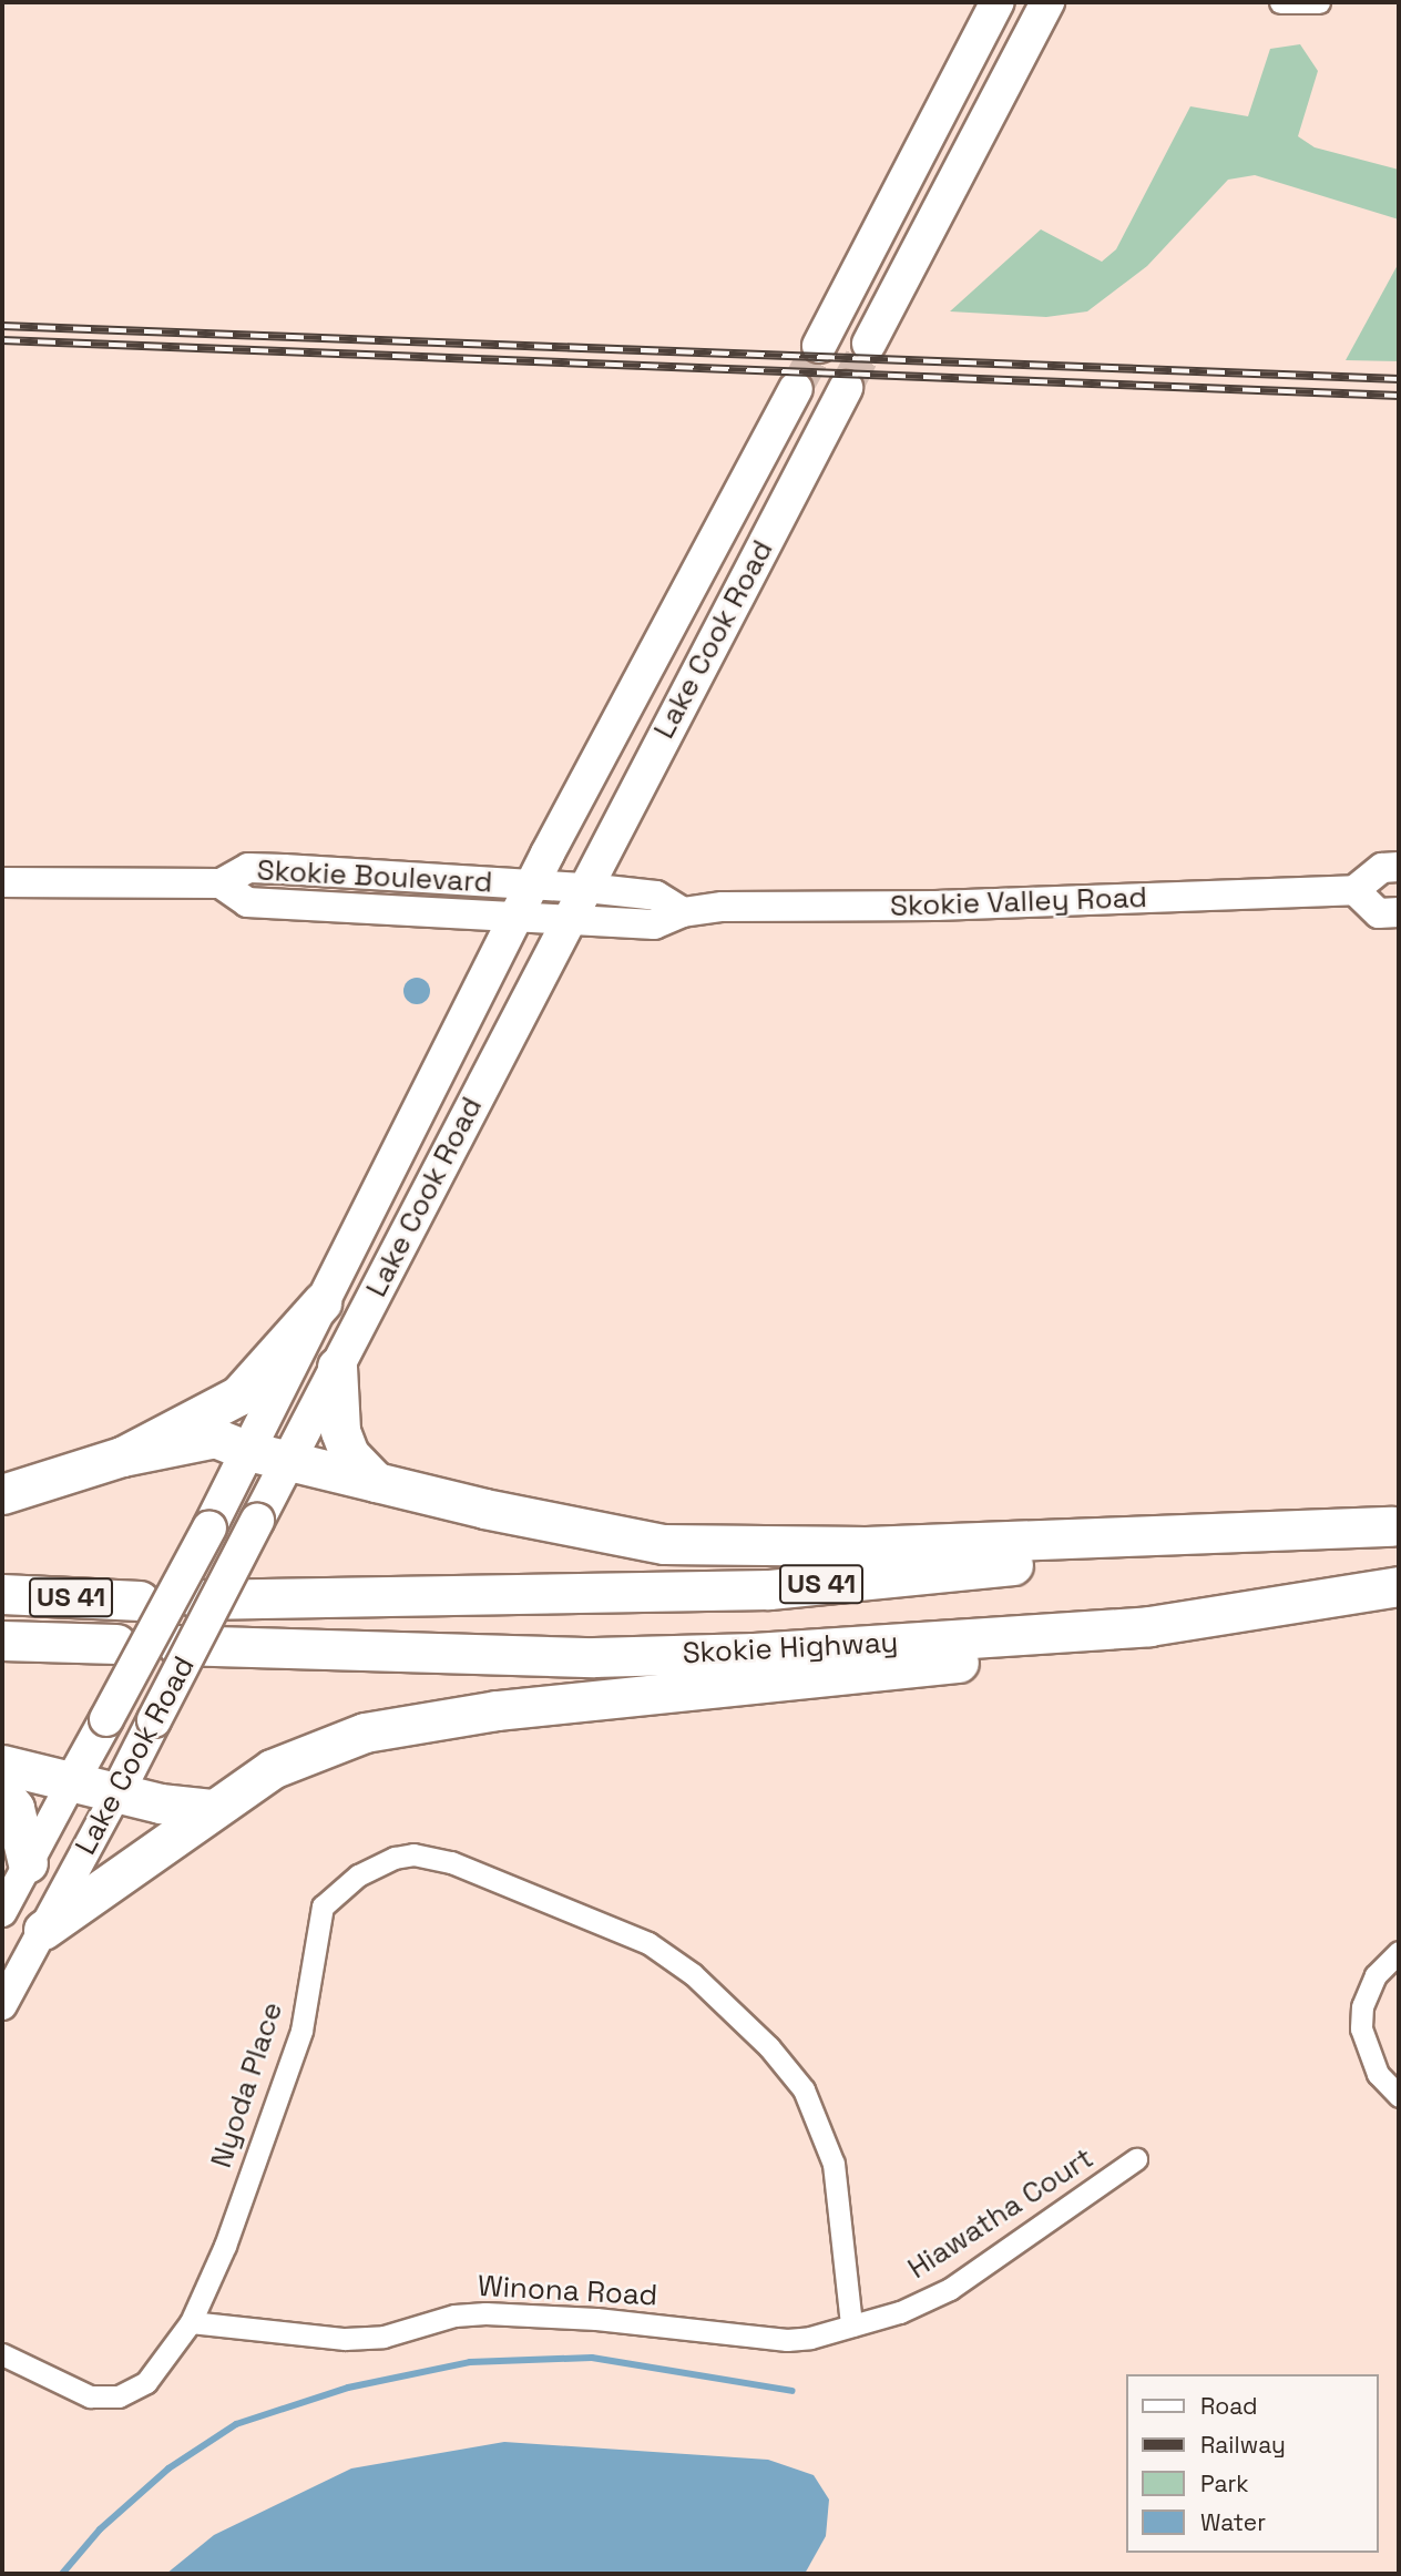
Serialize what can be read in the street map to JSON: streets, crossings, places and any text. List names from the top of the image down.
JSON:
{
  "streets": {
    "highway": ["US 41", "Skokie Highway"],
    "main road": ["Lake Cook Road", "Skokie Boulevard", "Skokie Valley Road"],
    "street": ["Nyoda Place", "Hiawatha Court", "Winona Road"]
  },
  "crossings": [
    ["Lake Cook Road", "Skokie Boulevard"],
    ["Lake Cook Road", "Skokie Valley Road"],
    ["Skokie Boulevard", "Skokie Valley Road"],
    ["Nyoda Place", "Hiawatha Court"],
    ["Nyoda Place", "Winona Road"],
    ["Hiawatha Court", "Winona Road"]
  ],
  "legend": [
    "Road",
    "Railway",
    "Park",
    "Water"
  ]
}
